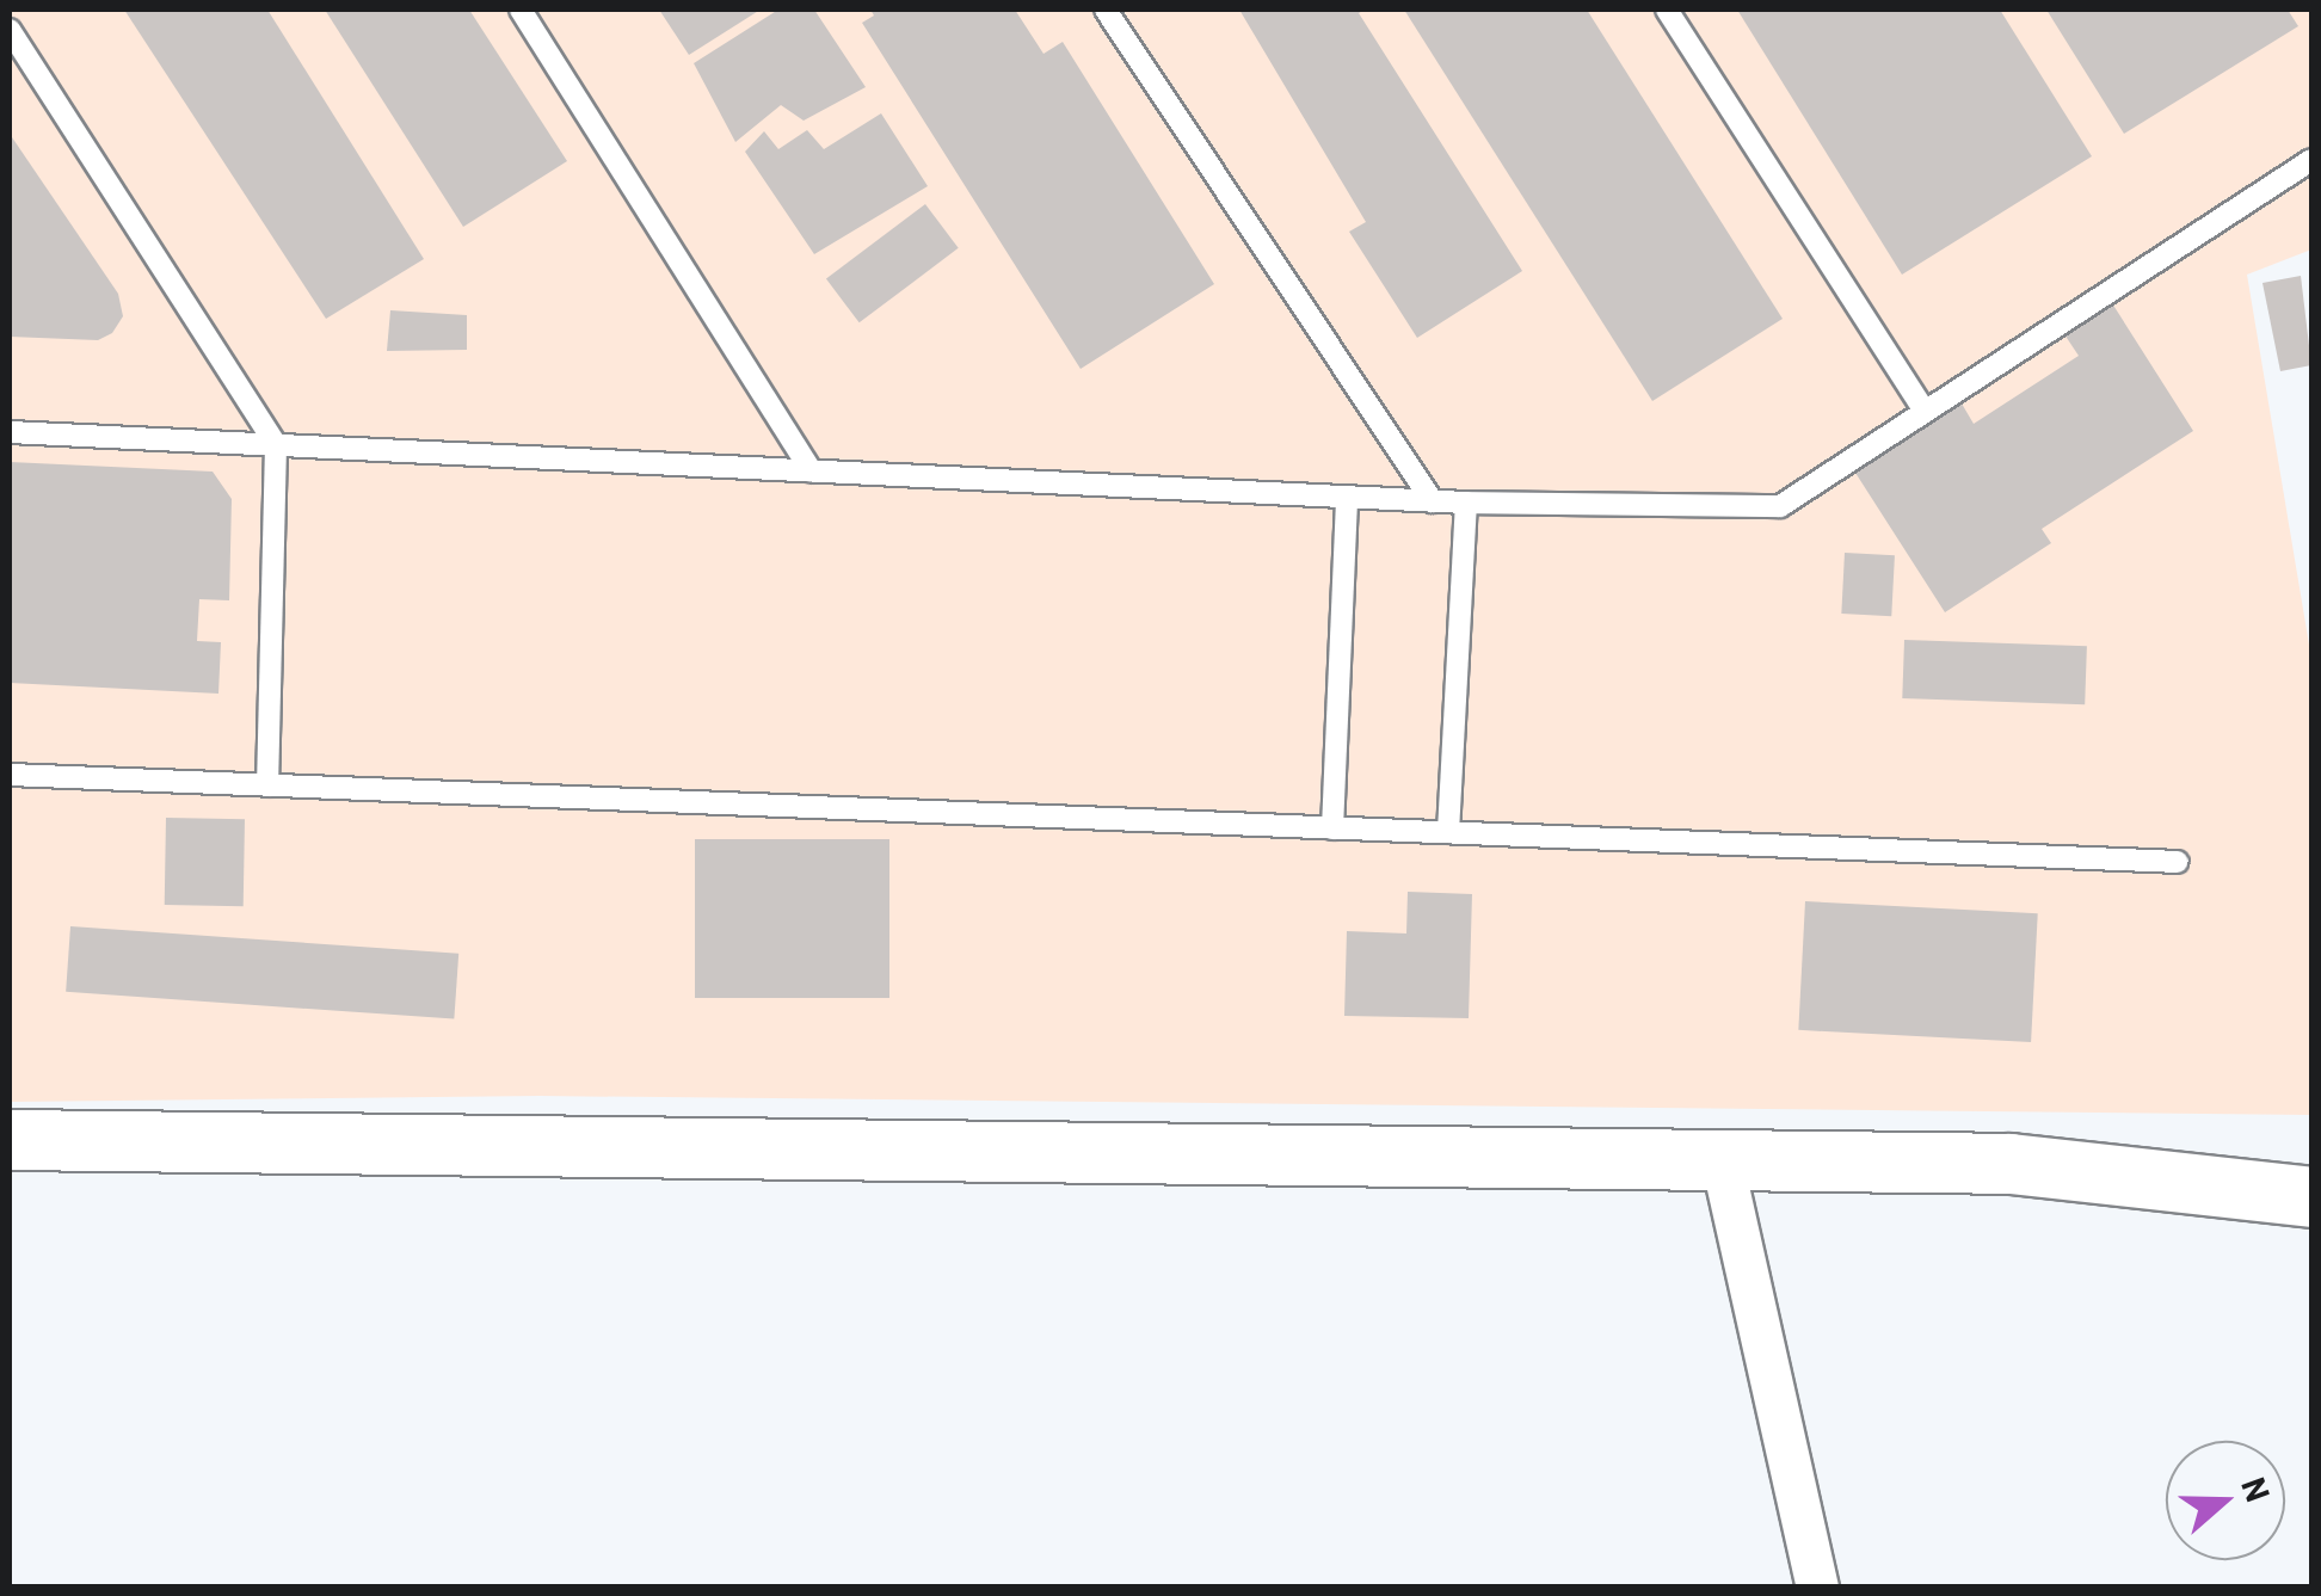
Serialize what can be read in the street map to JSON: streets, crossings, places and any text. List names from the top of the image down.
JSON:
{
  "north": "right"
}
